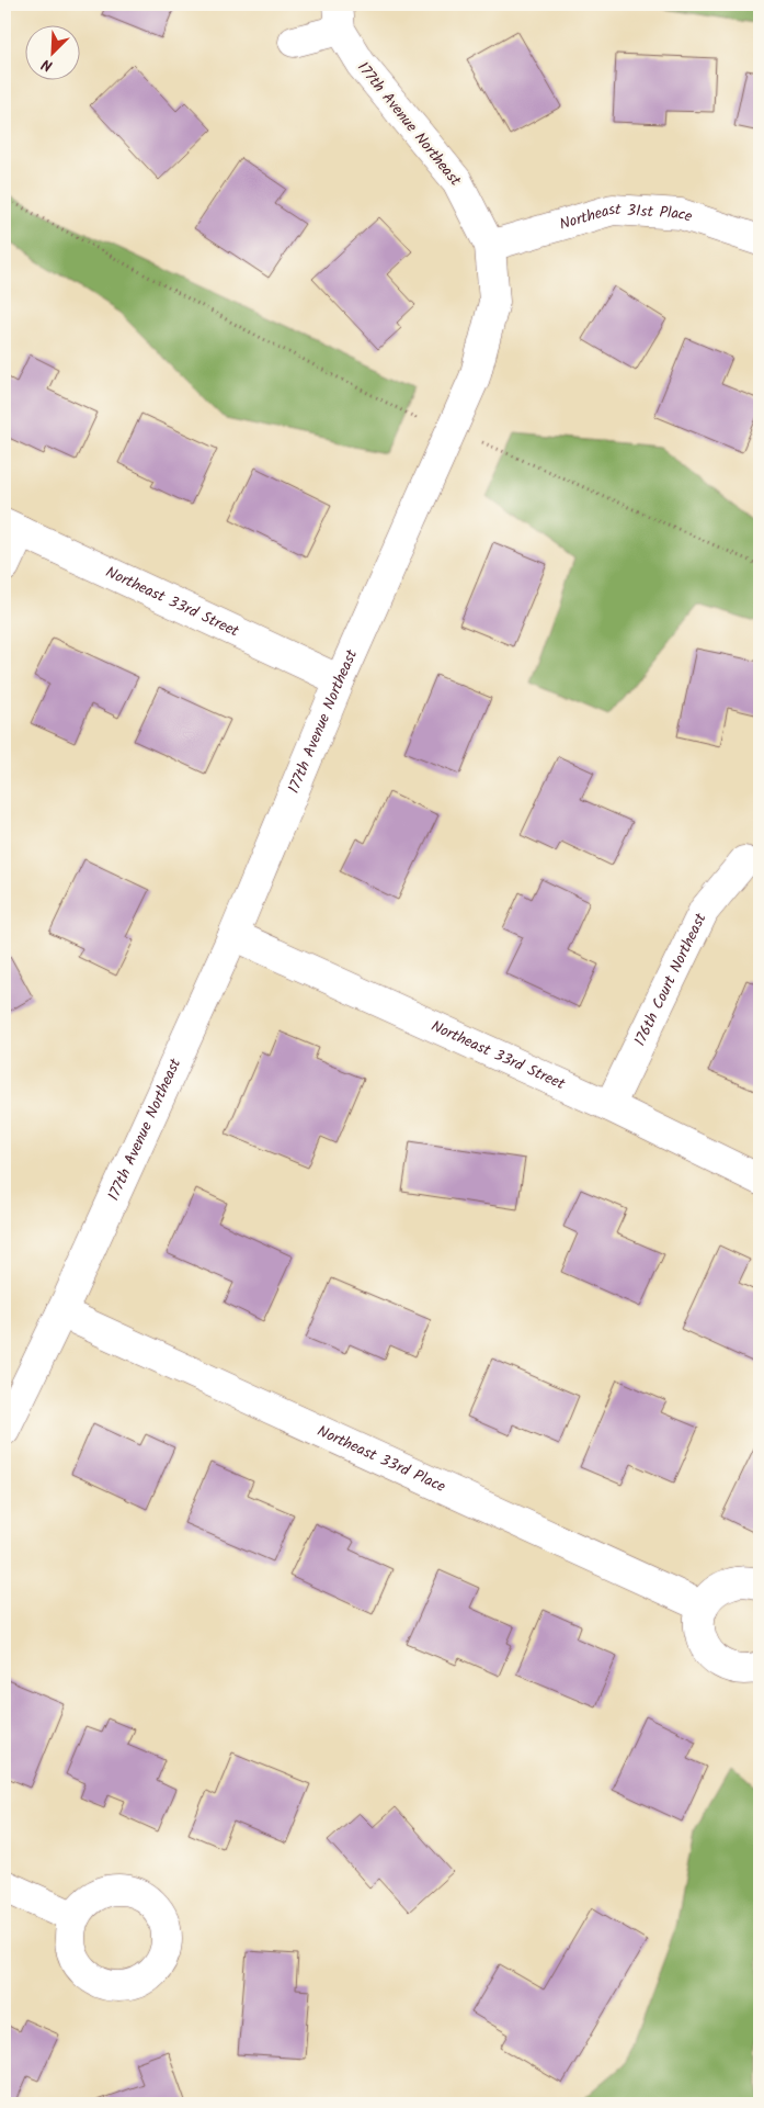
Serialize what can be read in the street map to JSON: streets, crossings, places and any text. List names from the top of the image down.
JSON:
{
  "streets": {
    "street": [
      "177th Avenue Northeast",
      "Northeast 31st Place",
      "Northeast 33rd Street",
      "176th Court Northeast",
      "Northeast 33rd Place"
    ]
  },
  "crossings": [
    ["177th Avenue Northeast", "Northeast 31st Place"],
    ["177th Avenue Northeast", "Northeast 33rd Street"],
    ["177th Avenue Northeast", "Northeast 33rd Place"],
    ["Northeast 33rd Street", "176th Court Northeast"]
  ],
  "north": "bottom left"
}
